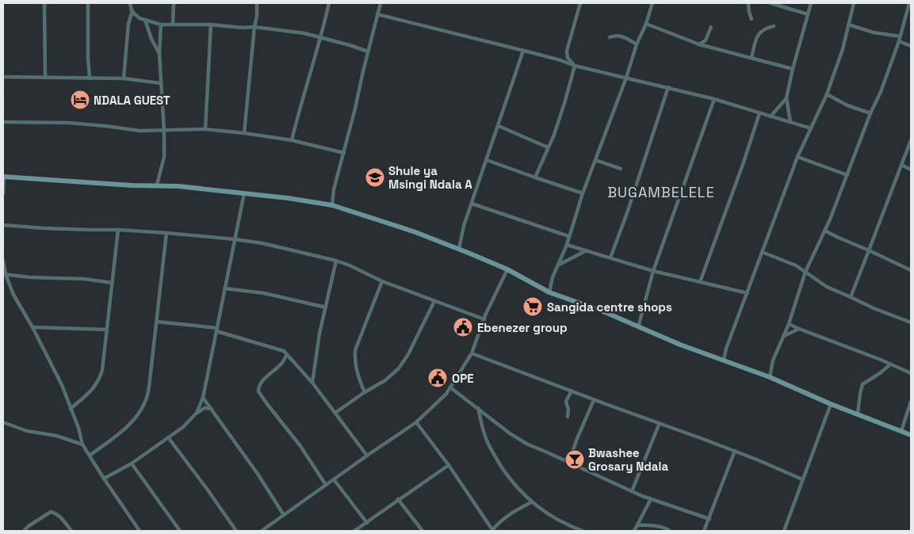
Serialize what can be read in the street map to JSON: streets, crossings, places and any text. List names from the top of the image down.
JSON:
{
  "districts": ["BUGAMBELELE"],
  "places": {
    "hotel": ["NDALA GUEST"],
    "school or university": ["Shule ya Msingi Ndala A"],
    "supermarket": ["Sangida centre shops"],
    "public building": ["Ebenezer group", "OPE"],
    "bar": ["Bwashee Grosary Ndala"]
  }
}
